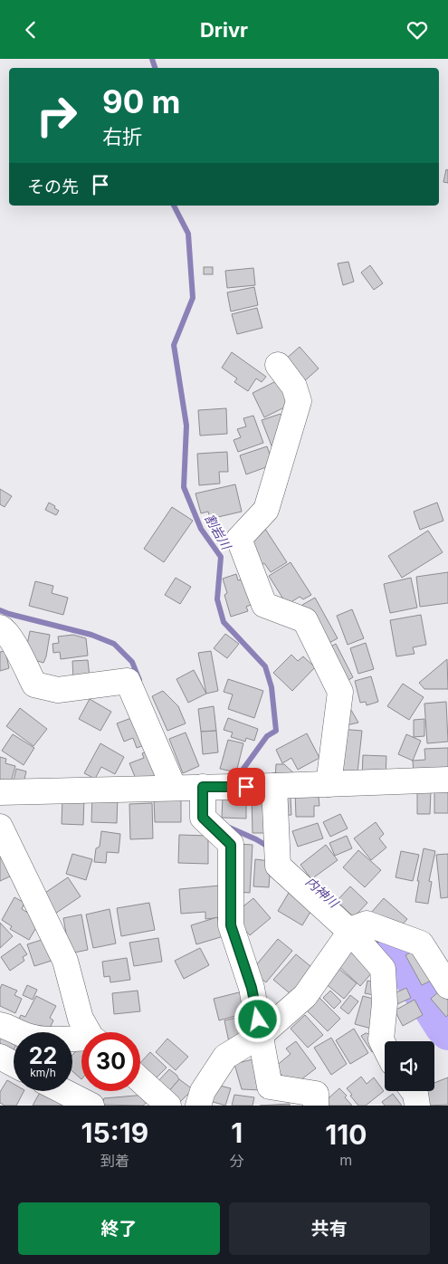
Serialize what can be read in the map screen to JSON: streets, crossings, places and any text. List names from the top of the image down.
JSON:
{
  "water": ["割岩川", "内神川"],
  "page": {
    "header": "Drivr",
    "turn": ["90 m", "右折"],
    "then": "その先",
    "speed": "22 km/h",
    "limit": "30",
    "eta": [
      "15:19",
      "到着",
      "1",
      "分",
      "110",
      "m"
    ],
    "buttons": ["終了", "共有"]
  }
}
